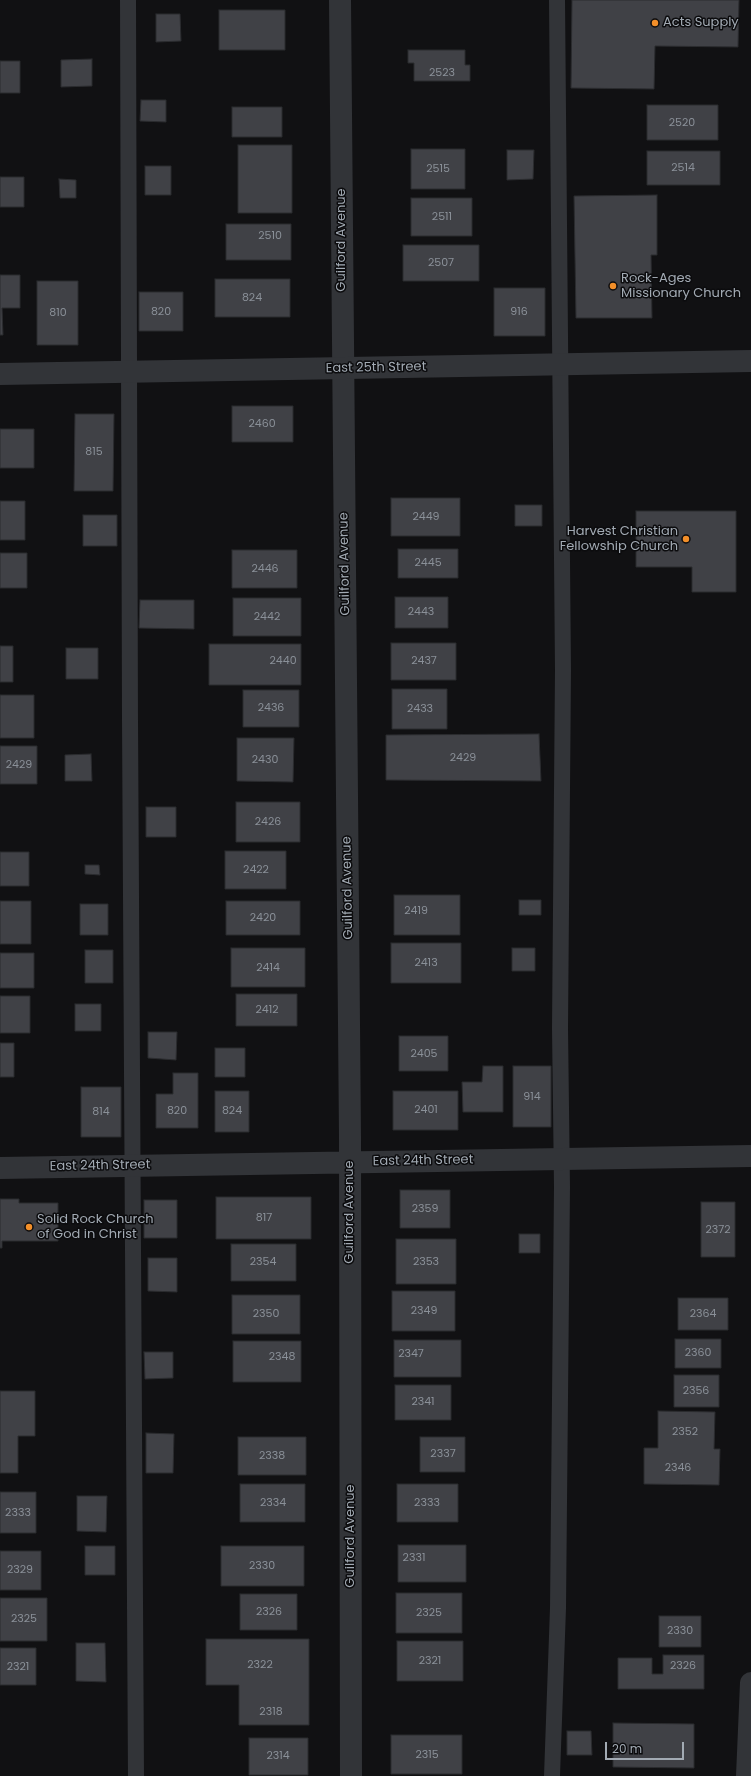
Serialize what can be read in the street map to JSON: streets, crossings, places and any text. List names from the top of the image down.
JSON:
{
  "streets": {
    "street": ["Guilford Avenue", "East 25th Street", "East 24th Street"]
  },
  "crossings": [
    ["Guilford Avenue", "East 25th Street"],
    ["Guilford Avenue", "East 24th Street"]
  ],
  "places": [
    "Acts Supply",
    "Rock-Ages Missionary Church",
    "Harvest Christian Fellowship Church",
    "Solid Rock Church of God in Christ"
  ],
  "house_numbers": [
    "2523",
    "2520",
    "2514",
    "2515",
    "2511",
    "2510",
    "2507",
    "824",
    "820",
    "916",
    "810",
    "2460",
    "815",
    "2449",
    "2445",
    "2446",
    "2443",
    "2442",
    "2440",
    "2437",
    "2436",
    "2433",
    "2429",
    "2430",
    "2429",
    "2426",
    "2422",
    "2419",
    "2420",
    "2413",
    "2414",
    "2412",
    "2405",
    "914",
    "2401",
    "820",
    "824",
    "814",
    "2359",
    "817",
    "2372",
    "2354",
    "2353",
    "2349",
    "2350",
    "2364",
    "2360",
    "2347",
    "2348",
    "2356",
    "2341",
    "2352",
    "2337",
    "2338",
    "2346",
    "2334",
    "2333",
    "2333",
    "2331",
    "2330",
    "2329",
    "2326",
    "2325",
    "2325",
    "2330",
    "2321",
    "2322",
    "2326",
    "2321",
    "2318",
    "2315",
    "2314"
  ],
  "scale_bar": "20 m"
}
